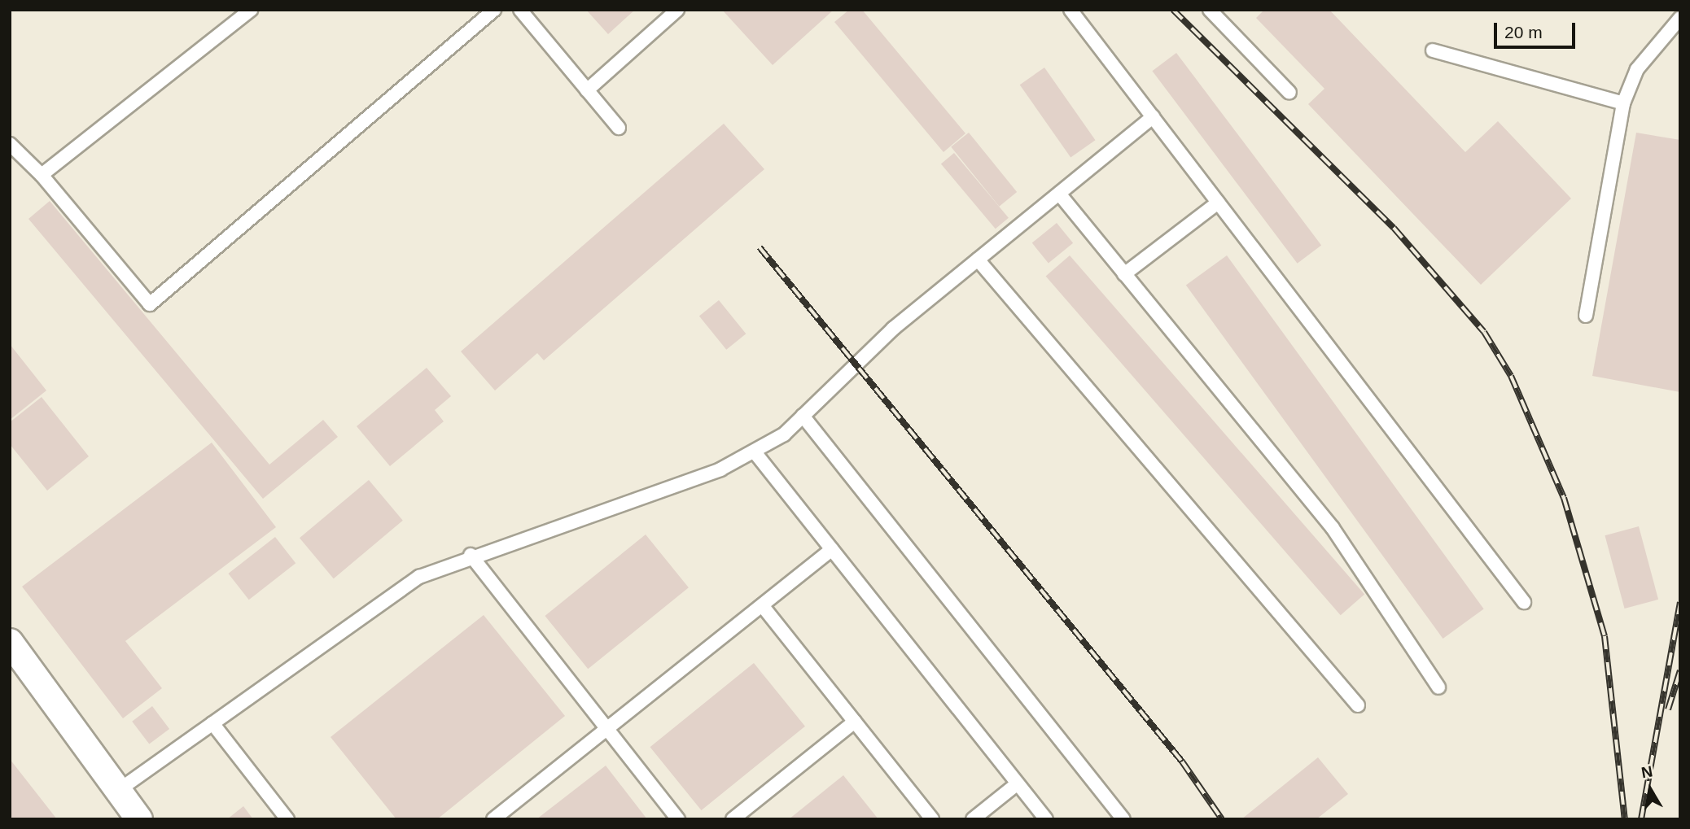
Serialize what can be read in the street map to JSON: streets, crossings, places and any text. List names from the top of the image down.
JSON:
{
  "scale_bar": "20 m",
  "north": "top"
}
